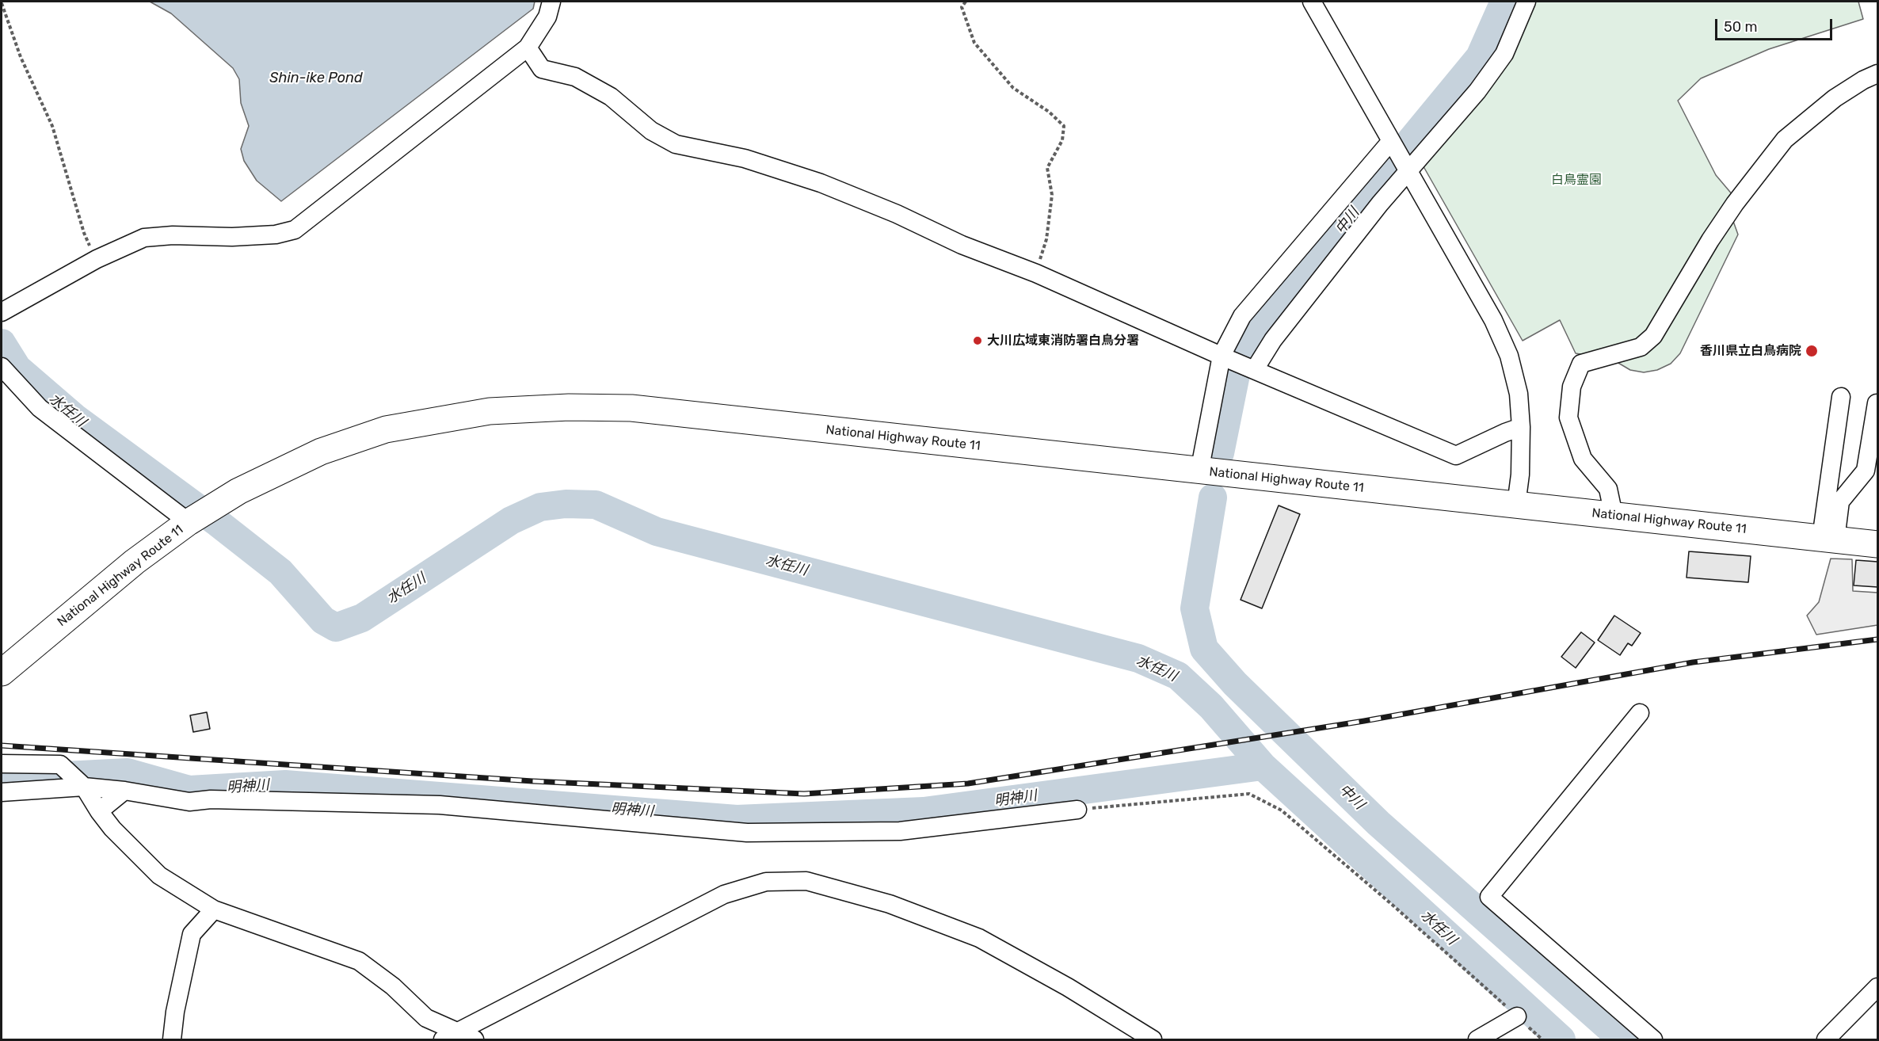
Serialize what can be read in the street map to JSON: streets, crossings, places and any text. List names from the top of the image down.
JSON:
{
  "streets": {
    "highway": ["National Highway Route 11"]
  },
  "water": [
    "Shin-ike Pond",
    "中川",
    "水任川",
    "明神川"
  ],
  "parks": ["白鳥霊園"],
  "places": ["大川広域東消防署白鳥分署", "香川県立白鳥病院"],
  "scale_bar": "50 m"
}
